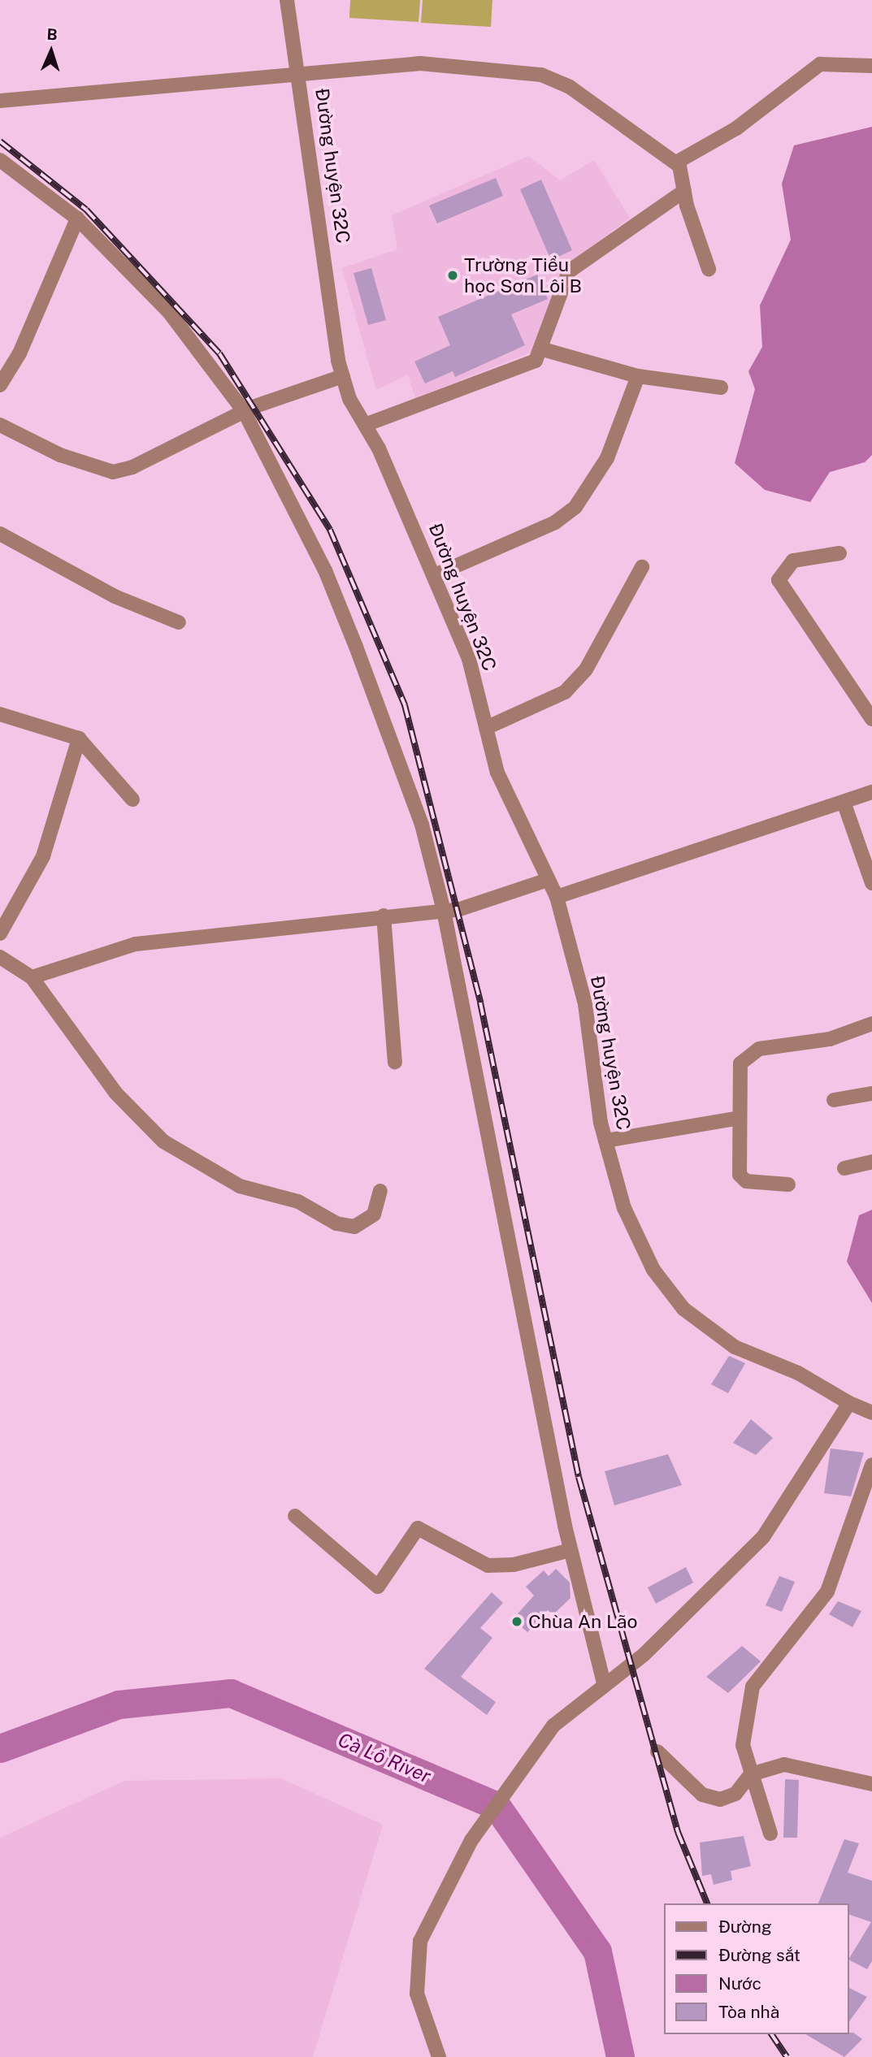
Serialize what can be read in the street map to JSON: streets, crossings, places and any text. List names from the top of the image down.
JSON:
{
  "streets": {
    "street": ["Đường huyện 32C"]
  },
  "water": ["Cà Lồ River"],
  "places": ["Trường Tiểu học Sơn Lôi B", "Chùa An Lão"],
  "legend": [
    "Đường",
    "Đường sắt",
    "Nước",
    "Tòa nhà"
  ],
  "north": "top"
}
